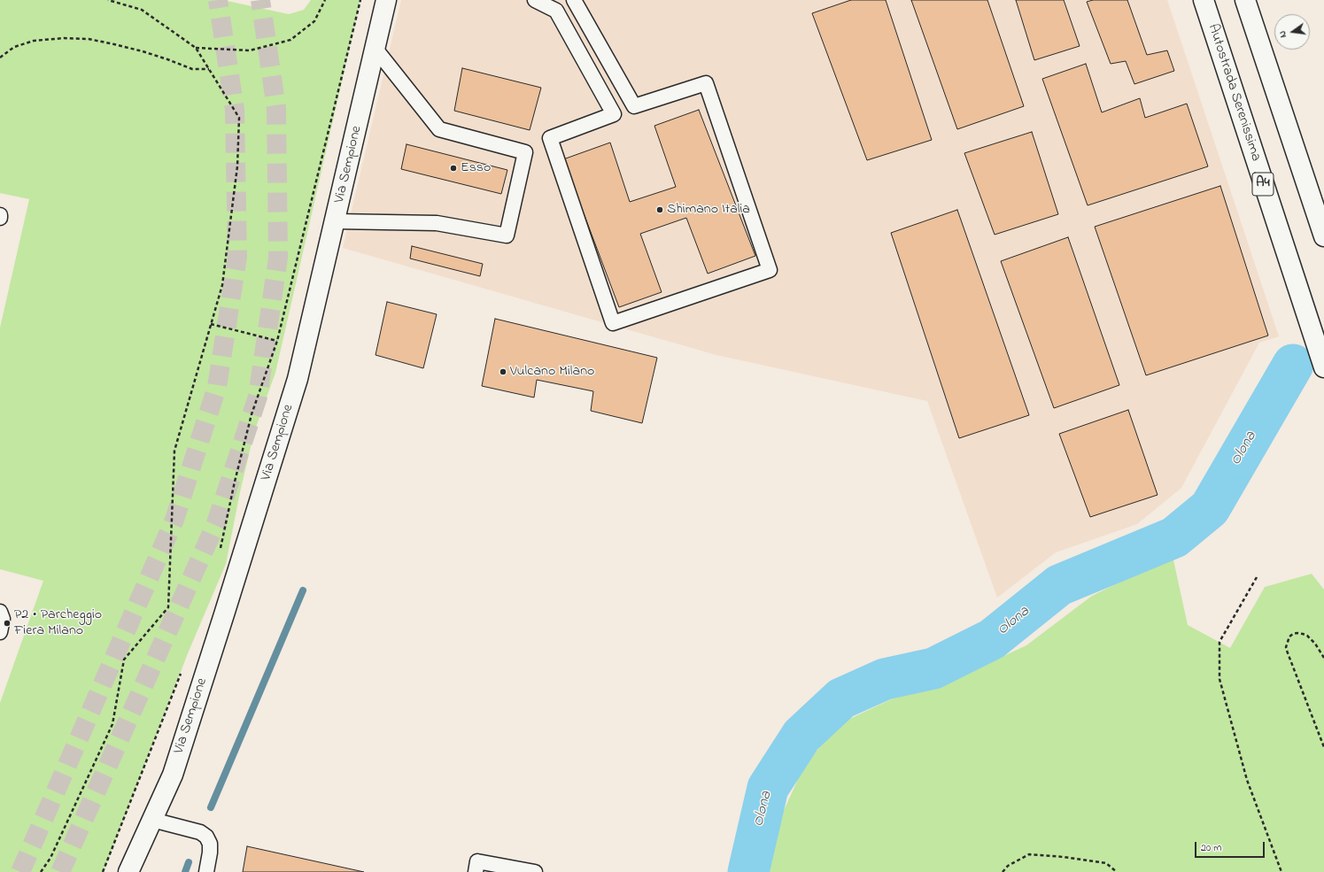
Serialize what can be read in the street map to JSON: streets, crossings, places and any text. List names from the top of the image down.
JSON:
{
  "streets": {
    "main road": ["Autostrada Serenissima", "Via Sempione", "A4"]
  },
  "water": ["Olona"],
  "places": [
    "Esso",
    "Shimano Italia",
    "Vulcano Milano",
    "P2 • Parcheggio Fiera Milano"
  ],
  "scale_bar": "20 m",
  "north": "left"
}
